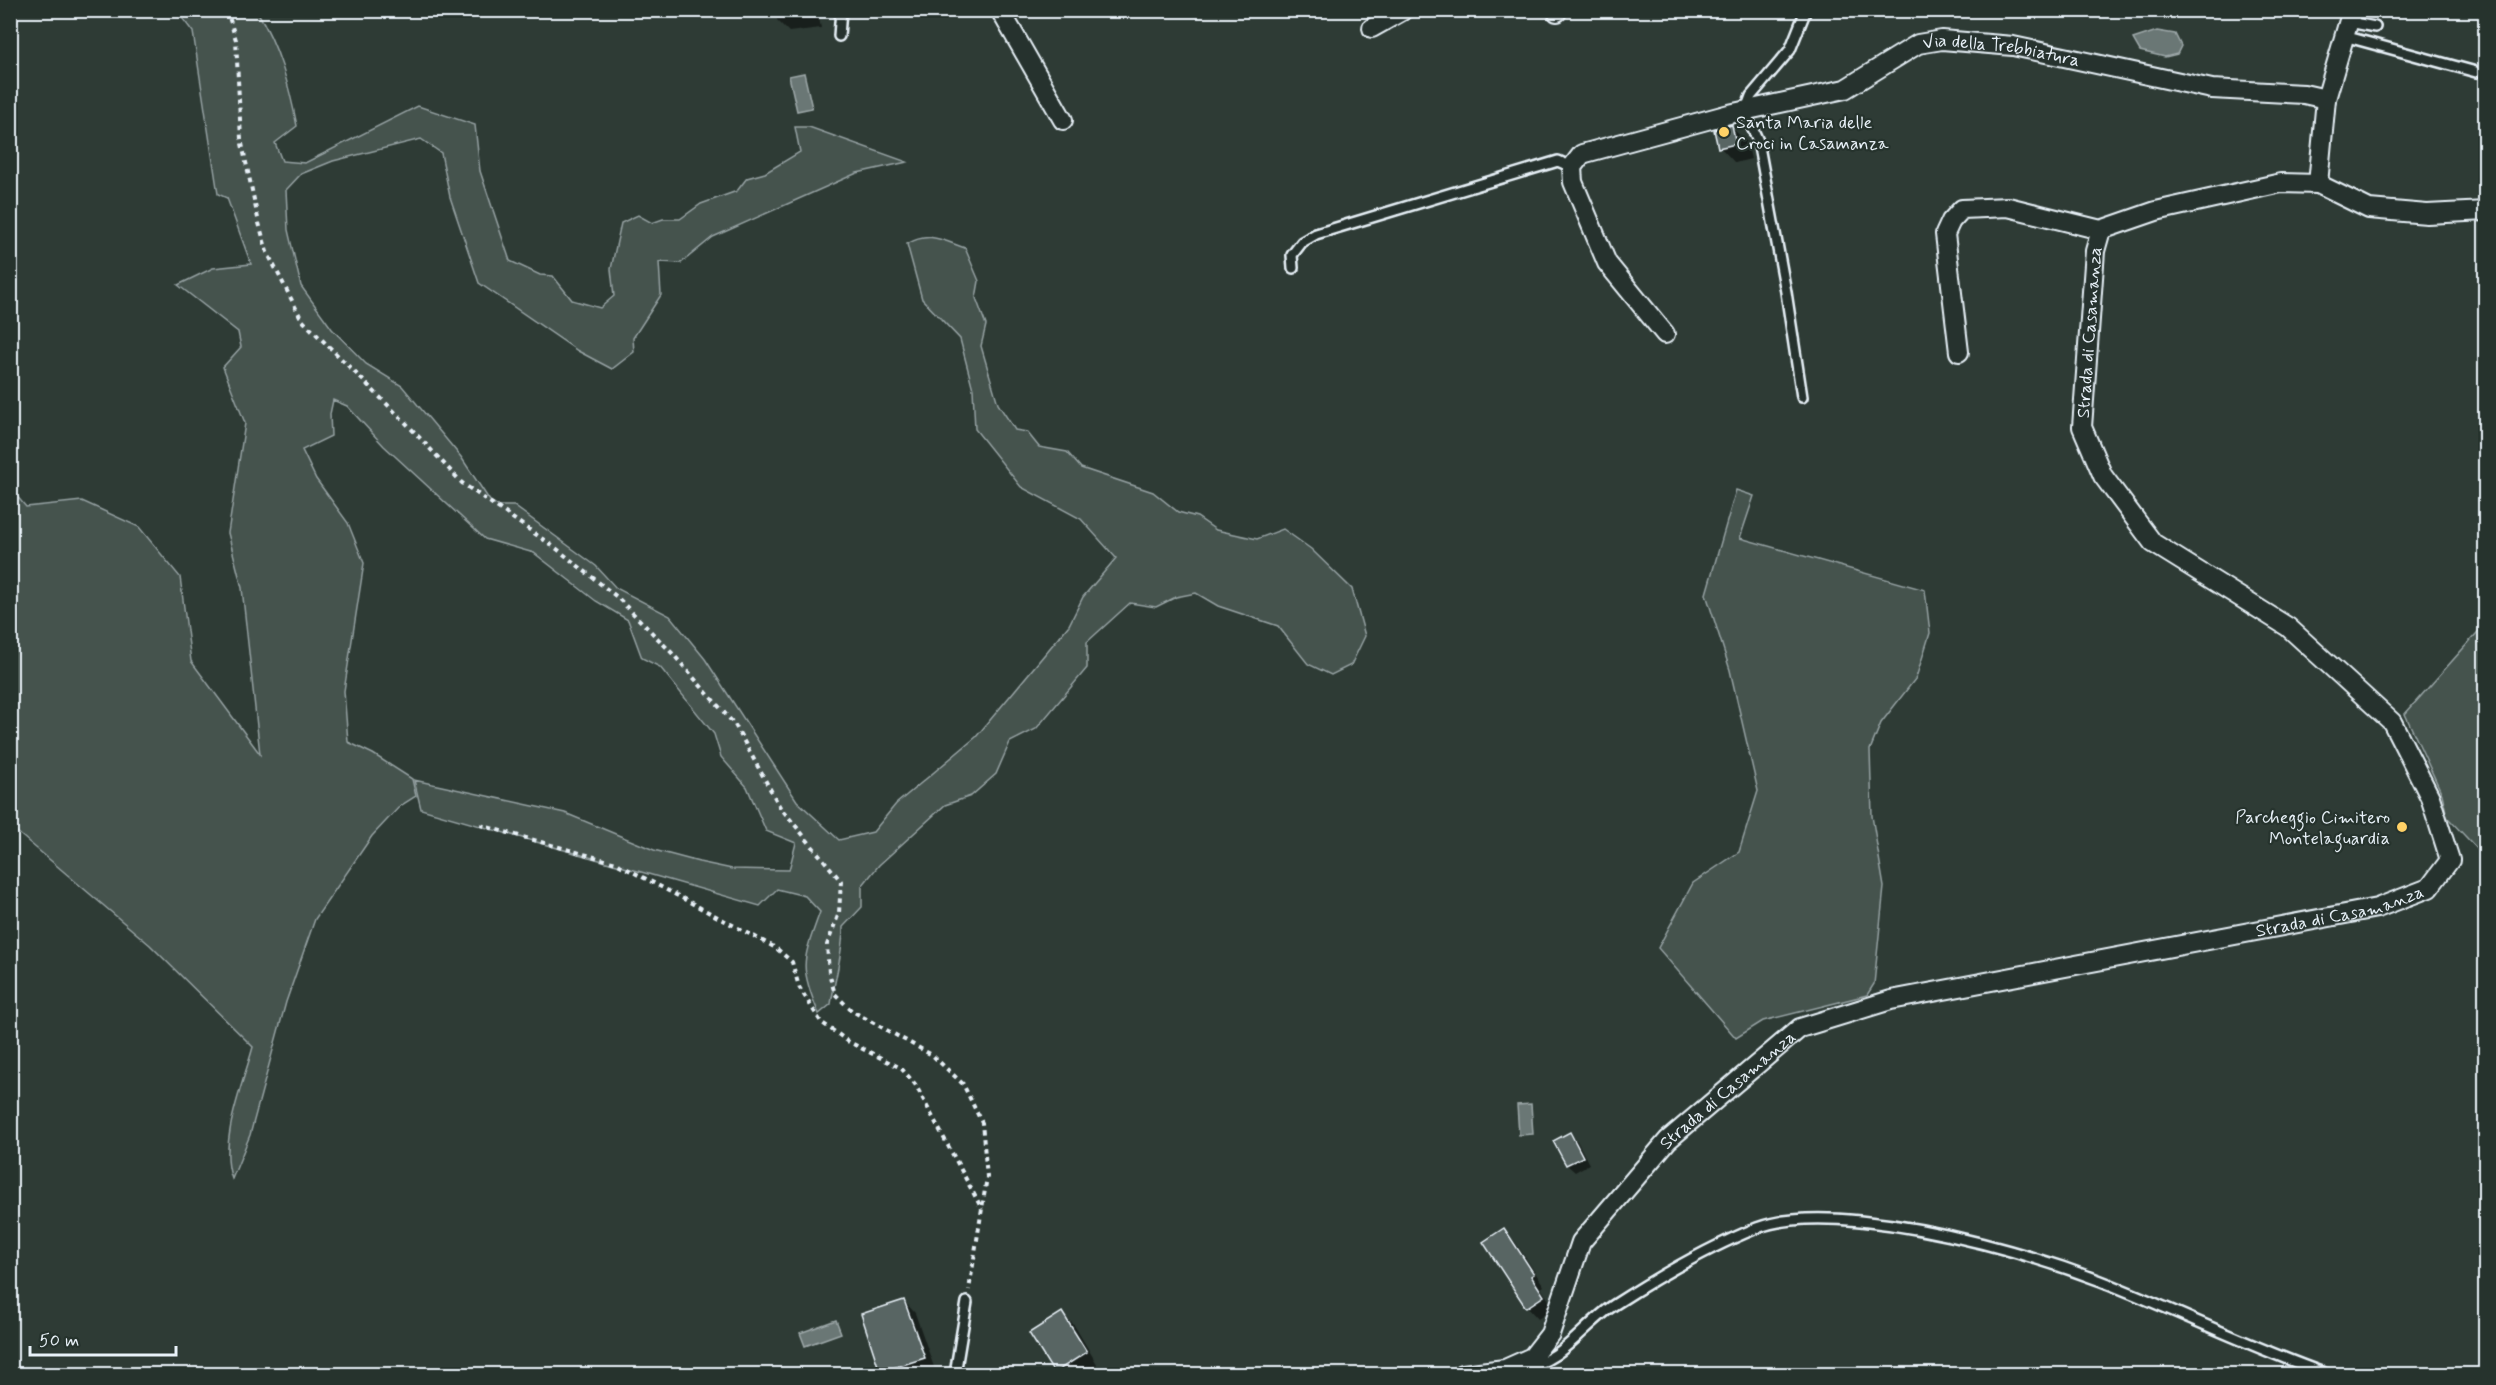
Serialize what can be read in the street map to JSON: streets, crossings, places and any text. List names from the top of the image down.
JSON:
{
  "streets": {
    "street": ["Via della Trebbiatura", "Strada di Casamanza"]
  },
  "places": ["Santa Maria delle Croci in Casamanza", "Parcheggio Cimitero Montelaguardia"],
  "scale_bar": "50 m"
}
